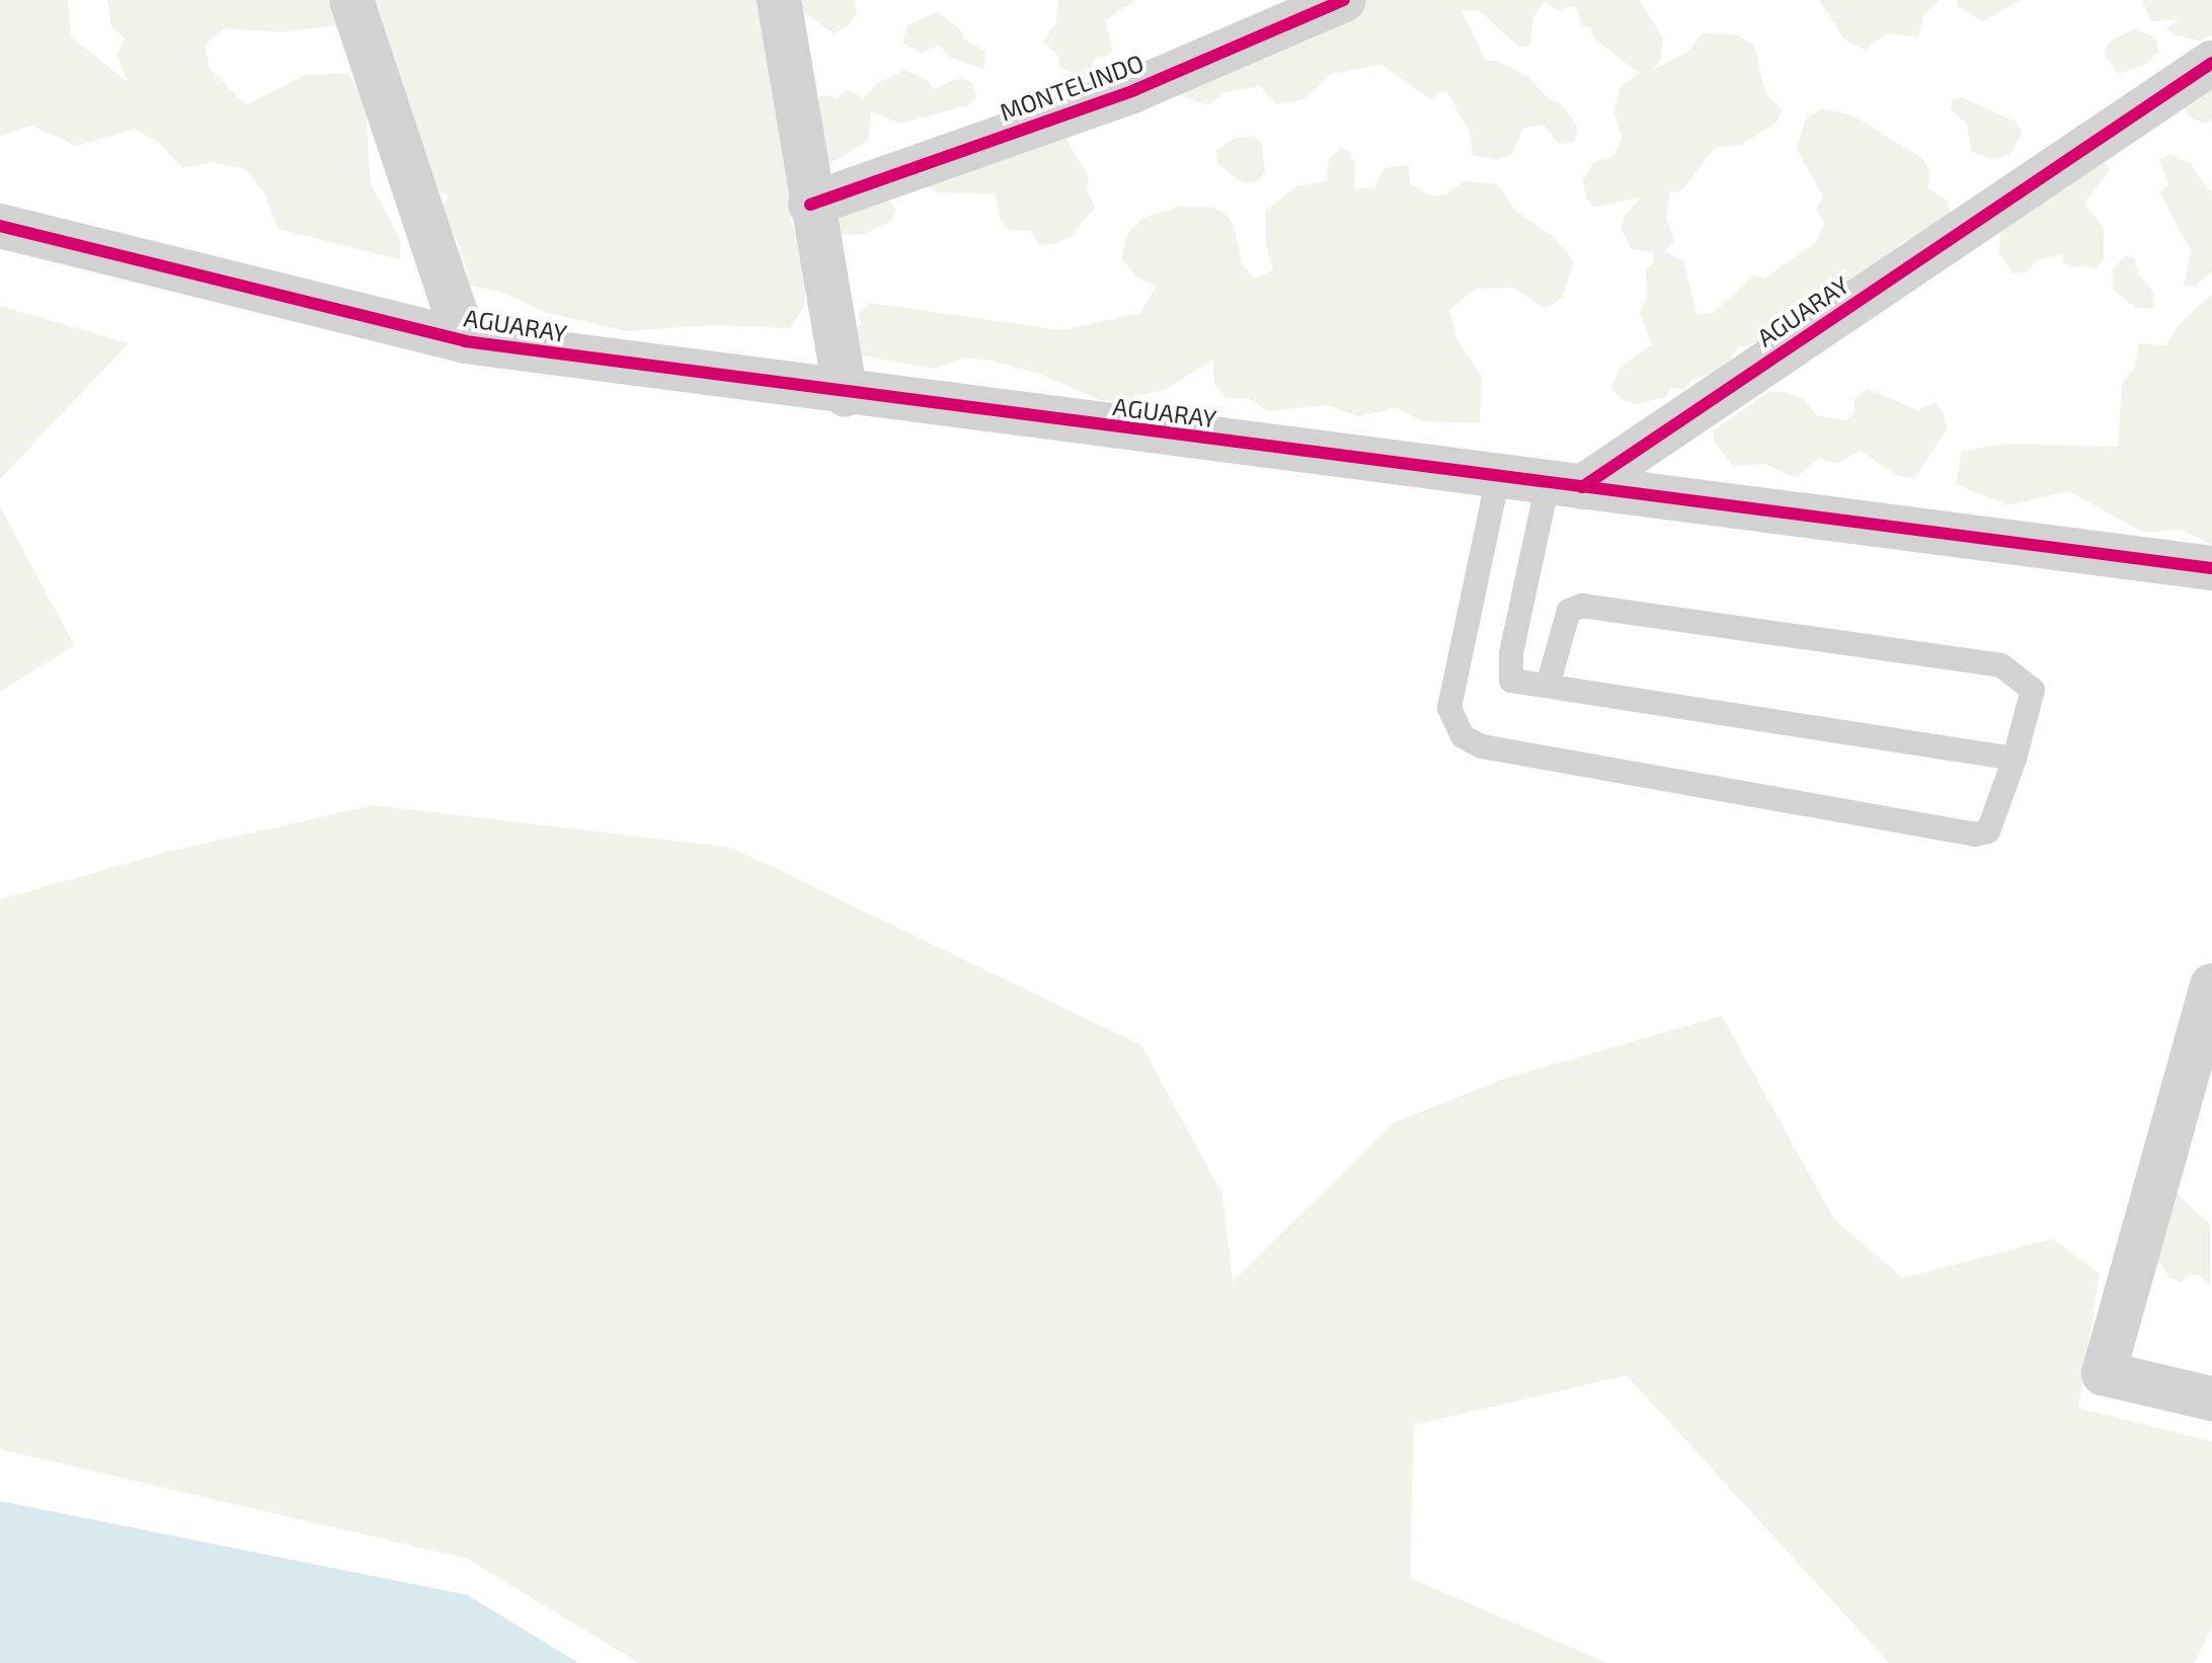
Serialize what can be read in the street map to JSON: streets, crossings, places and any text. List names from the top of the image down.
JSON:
{
  "streets": {
    "street": ["MONTELINDO", "AGUARAY"]
  }
}
